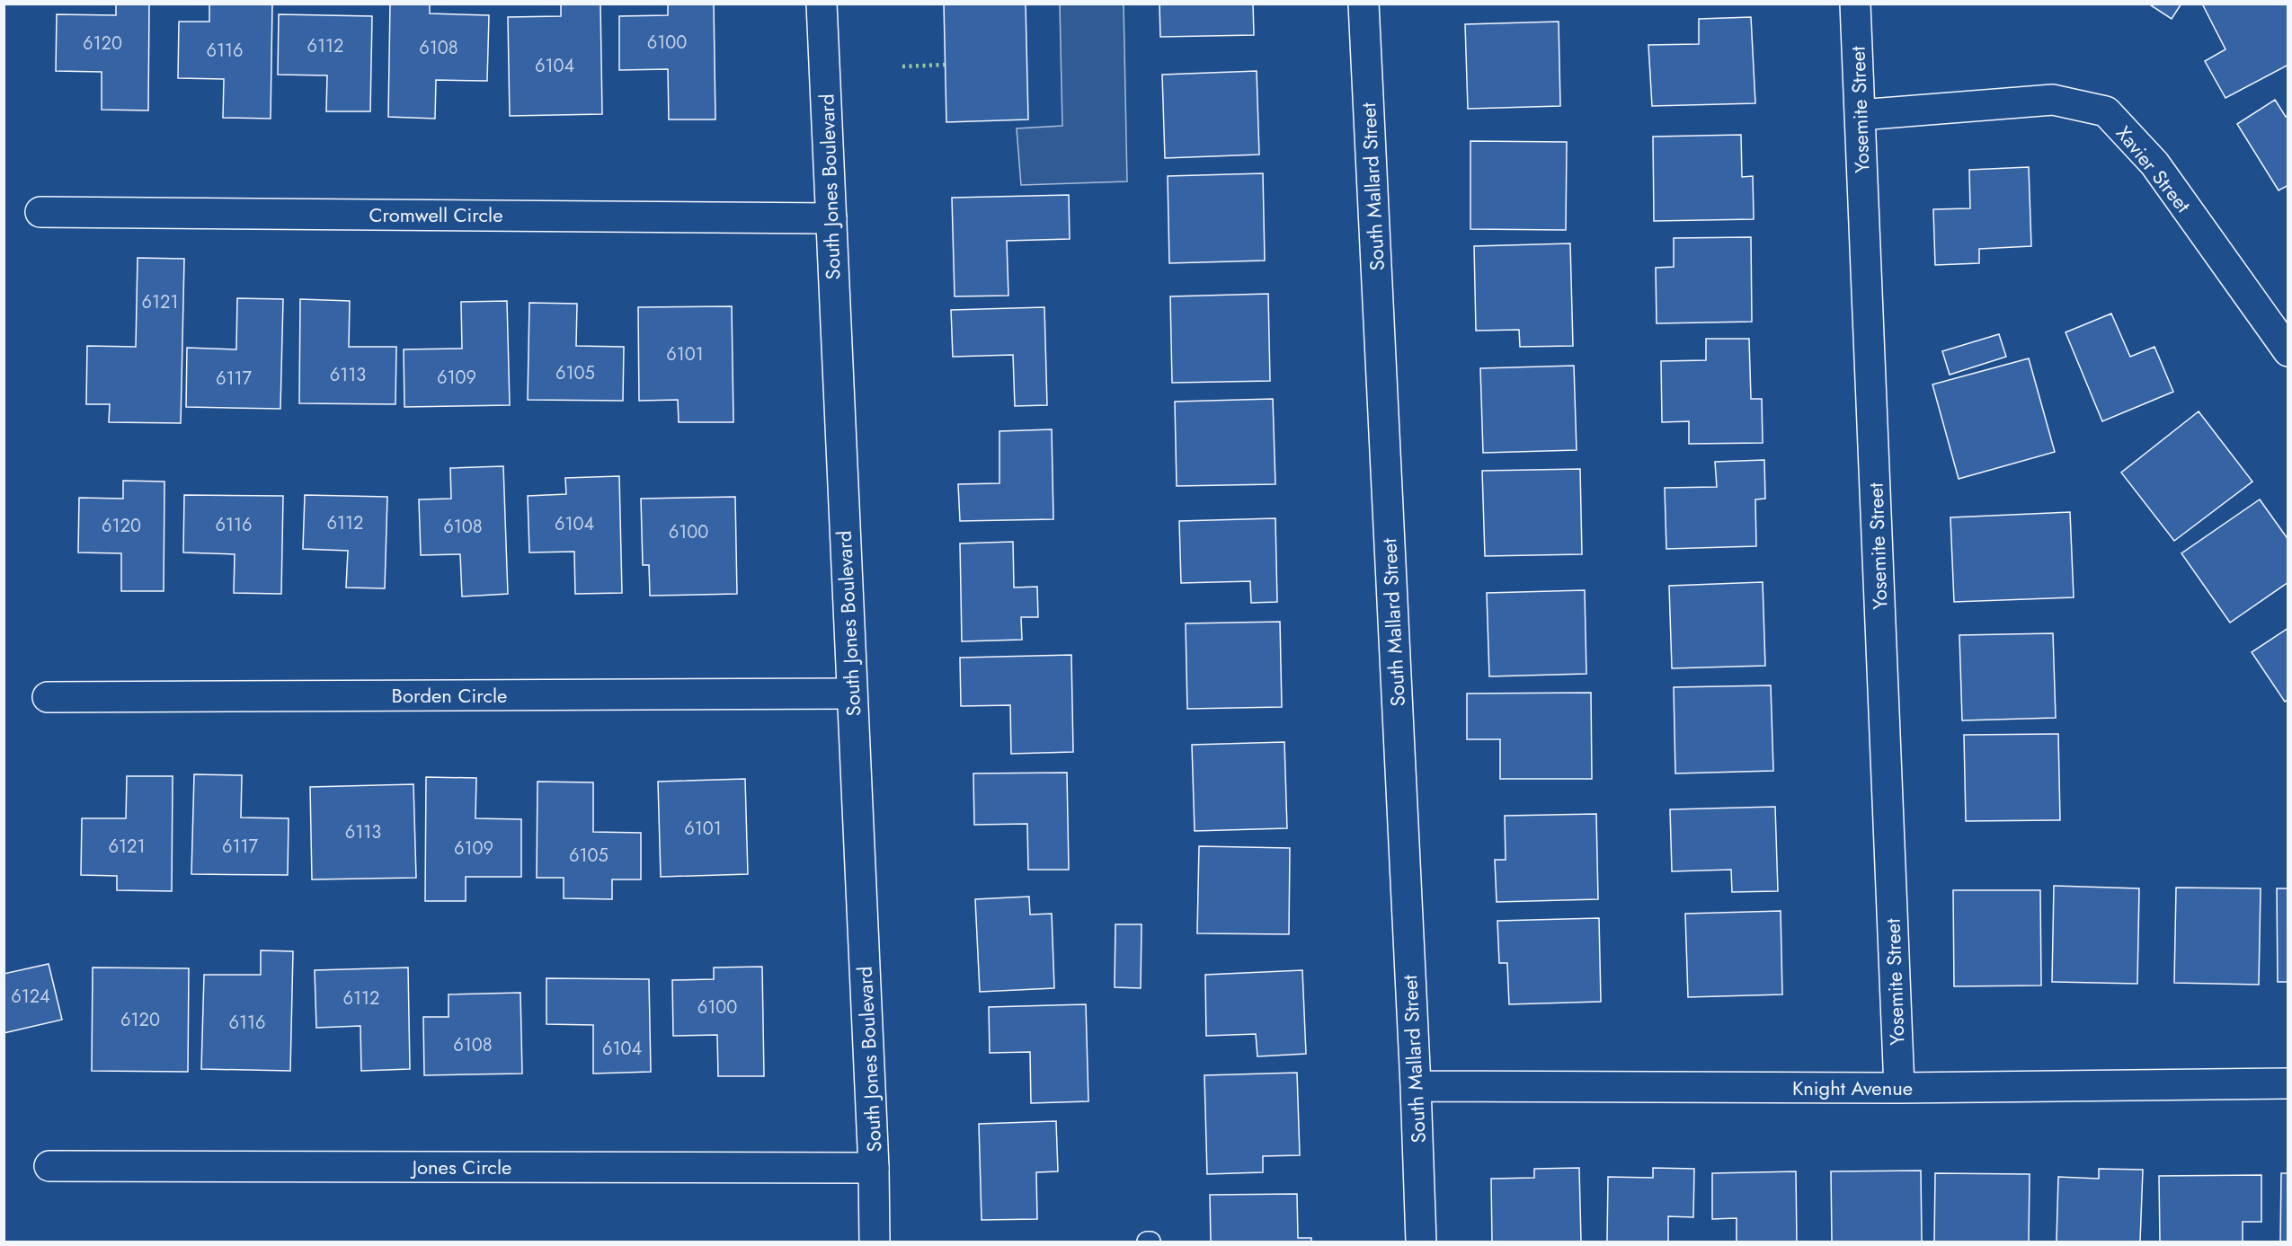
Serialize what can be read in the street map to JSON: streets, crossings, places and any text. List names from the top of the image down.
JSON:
{
  "streets": {
    "street": [
      "Yosemite Street",
      "Xavier Street",
      "South Jones Boulevard",
      "South Mallard Street",
      "Cromwell Circle",
      "Borden Circle",
      "Knight Avenue",
      "Jones Circle"
    ]
  },
  "crossings": [
    ["Yosemite Street", "Xavier Street"],
    ["Yosemite Street", "Knight Avenue"],
    ["South Jones Boulevard", "Cromwell Circle"],
    ["South Jones Boulevard", "Borden Circle"],
    ["South Jones Boulevard", "Jones Circle"],
    ["South Mallard Street", "Knight Avenue"]
  ],
  "house_numbers": [
    "6100",
    "6120",
    "6112",
    "6108",
    "6116",
    "6104",
    "6121",
    "6101",
    "6105",
    "6113",
    "6109",
    "6117",
    "6112",
    "6104",
    "6116",
    "6120",
    "6108",
    "6100",
    "6101",
    "6113",
    "6121",
    "6117",
    "6109",
    "6105",
    "6124",
    "6112",
    "6100",
    "6120",
    "6116",
    "6108",
    "6104"
  ]
}
